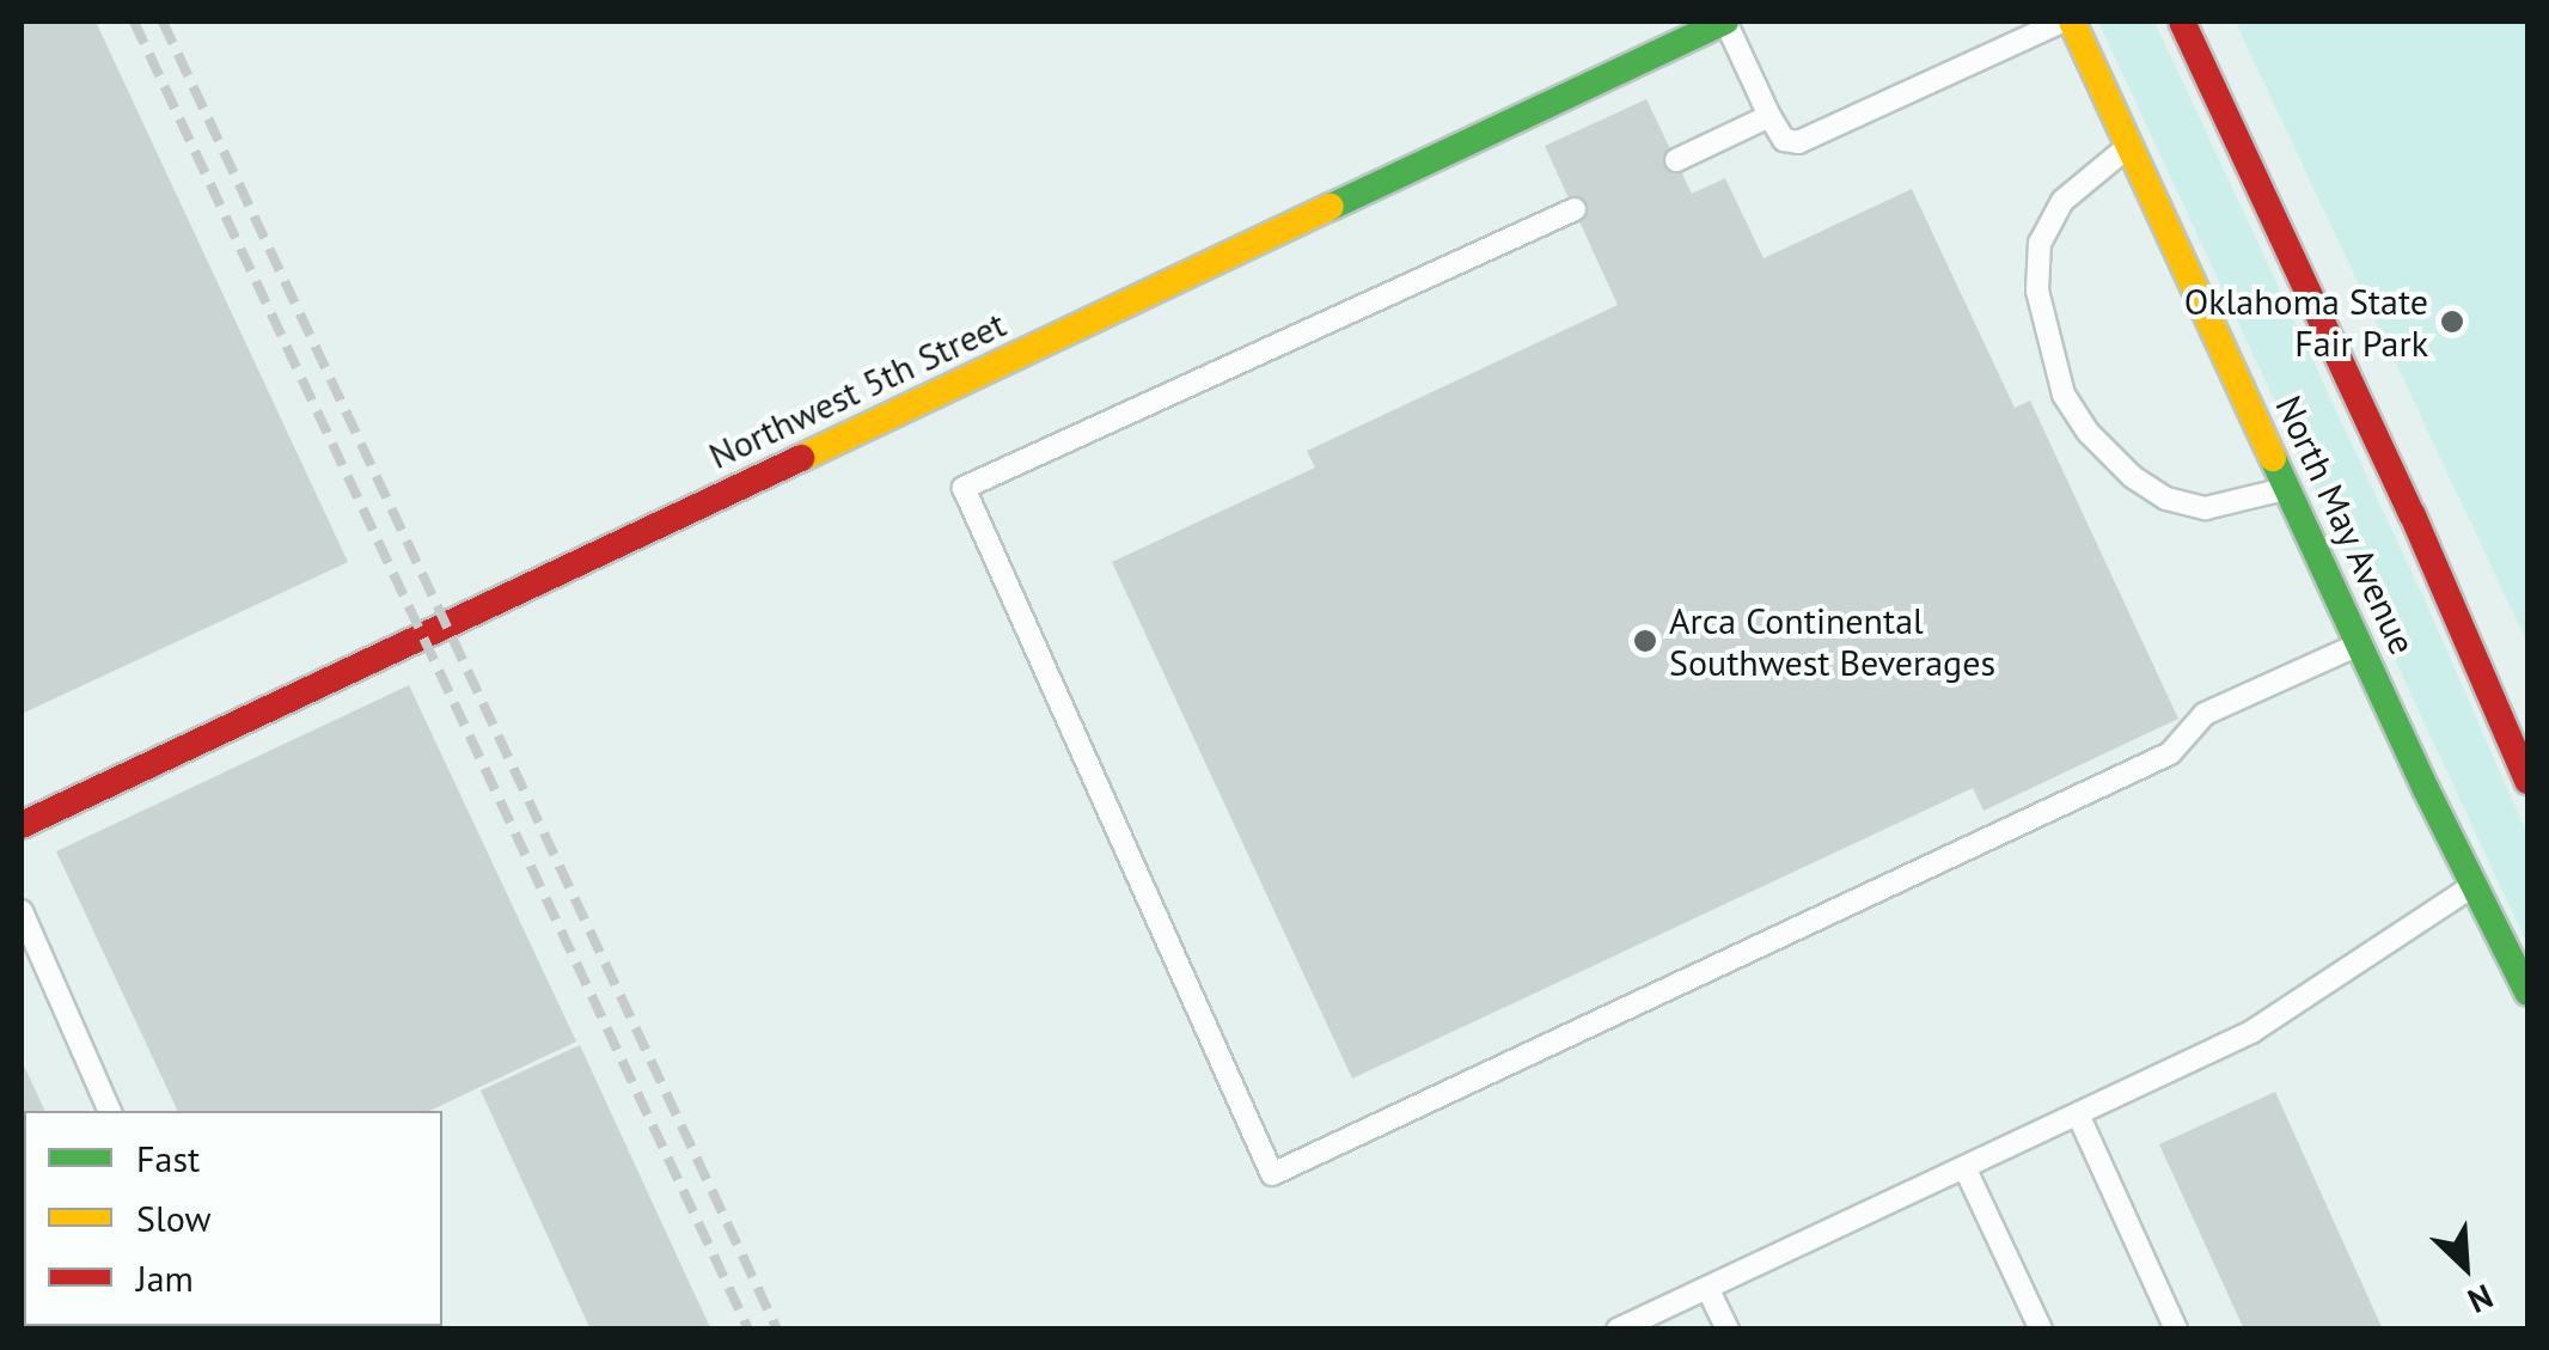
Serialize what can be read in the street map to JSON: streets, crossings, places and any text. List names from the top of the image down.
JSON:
{
  "streets": {
    "main road": ["Northwest 5th Street", "North May Avenue"]
  },
  "places": ["Oklahoma State Fair Park", "Arca Continental Southwest Beverages"],
  "legend": ["Fast", "Slow", "Jam"],
  "north": "bottom right"
}
